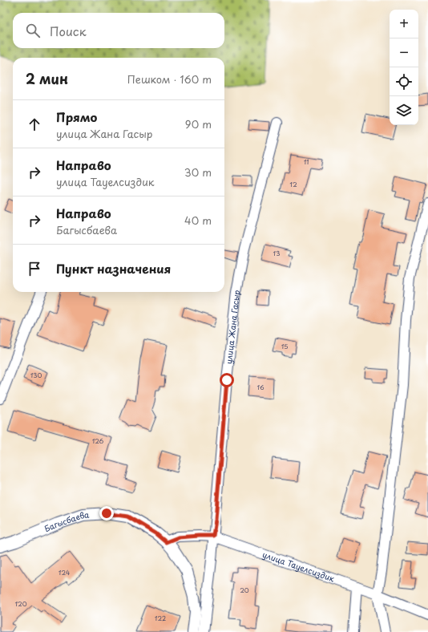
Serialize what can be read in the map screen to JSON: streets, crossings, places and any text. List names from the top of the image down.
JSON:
{
  "streets": {
    "street": ["улица Жана Гасыр", "Багысбаева", "улица Тауелсиздик"]
  },
  "crossings": [
    ["улица Жана Гасыр", "улица Тауелсиздик"],
    ["Багысбаева", "улица Тауелсиздик"]
  ],
  "house_numbers": [
    "11",
    "12",
    "13",
    "15",
    "130",
    "16",
    "126",
    "124",
    "20",
    "120",
    "122"
  ],
  "page": {
    "map_buttons": ["+", "−"],
    "search": "Поиск",
    "heading": ["2 мин", "Пешком · 160 m"],
    "list": [
      ["Прямо", "улица Жана Гасыр", "90 m"],
      ["Направо", "улица Тауелсиздик", "30 m"],
      ["Направо", "Багысбаева", "40 m"],
      "Пункт назначения"
    ]
  }
}
